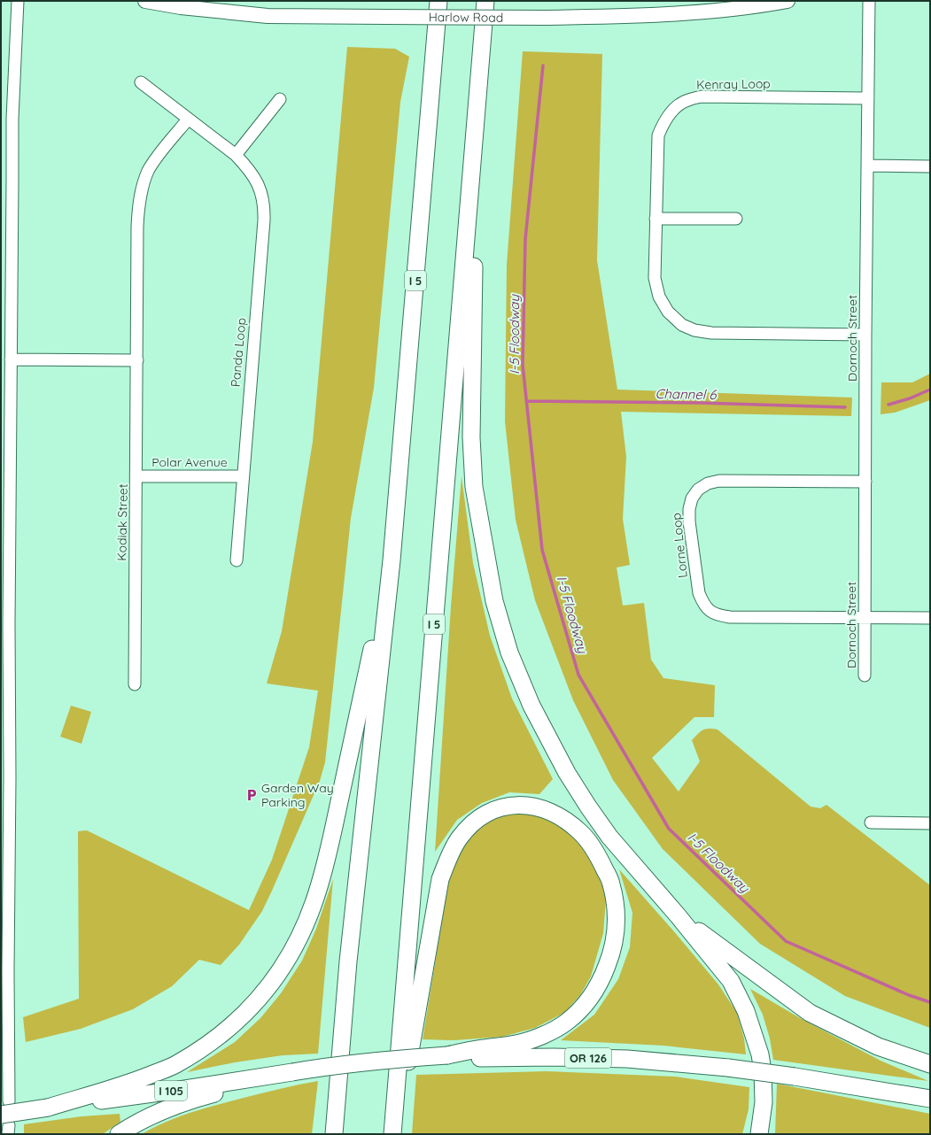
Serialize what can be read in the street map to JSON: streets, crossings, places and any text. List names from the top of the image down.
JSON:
{
  "streets": {
    "highway": ["I 5", "OR 126", "I 105"],
    "main road": ["Harlow Road"],
    "street": [
      "Kenray Loop",
      "Dornoch Street",
      "Panda Loop",
      "Polar Avenue",
      "Kodiak Street",
      "Lorne Loop"
    ]
  },
  "crossings": [
    ["Kenray Loop", "Dornoch Street"],
    ["Dornoch Street", "Lorne Loop"],
    ["Panda Loop", "Polar Avenue"],
    ["Panda Loop", "Kodiak Street"],
    ["Polar Avenue", "Kodiak Street"],
    ["OR 126", "I 105"]
  ],
  "water": ["I-5 Floodway", "Channel 6"],
  "places": {
    "parking": ["Garden Way Parking"]
  }
}
